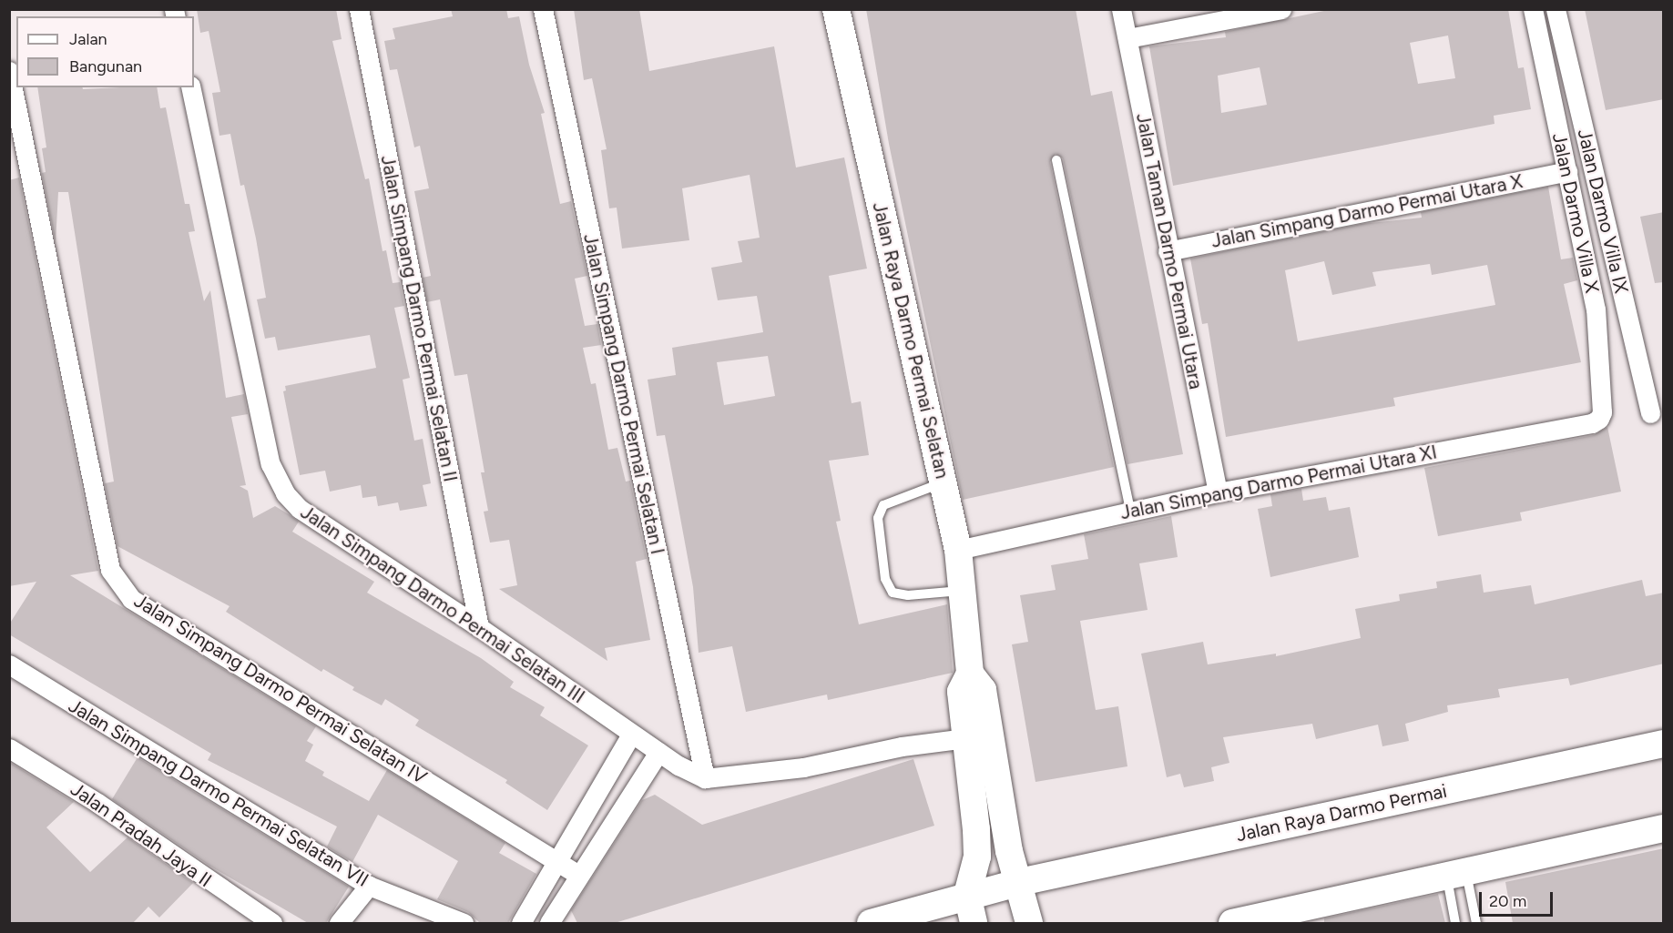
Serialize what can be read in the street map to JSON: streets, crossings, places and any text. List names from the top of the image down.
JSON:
{
  "streets": {
    "street": [
      "Jalan Simpang Darmo Permai Utara X",
      "Jalan Darmo Villa IX",
      "Jalan Darmo Villa X",
      "Jalan Taman Darmo Permai Utara",
      "Jalan Simpang Darmo Permai Selatan II",
      "Jalan Raya Darmo Permai Selatan",
      "Jalan Simpang Darmo Permai Selatan I",
      "Jalan Simpang Darmo Permai Utara XI",
      "Jalan Simpang Darmo Permai Selatan III",
      "Jalan Simpang Darmo Permai Selatan IV",
      "Jalan Simpang Darmo Permai Selatan VII",
      "Jalan Raya Darmo Permai",
      "Jalan Pradah Jaya II"
    ]
  },
  "crossings": [
    ["Jalan Simpang Darmo Permai Utara X", "Jalan Darmo Villa X"],
    ["Jalan Simpang Darmo Permai Utara X", "Jalan Taman Darmo Permai Utara"],
    ["Jalan Darmo Villa X", "Jalan Simpang Darmo Permai Utara XI"],
    ["Jalan Taman Darmo Permai Utara", "Jalan Simpang Darmo Permai Utara XI"],
    ["Jalan Simpang Darmo Permai Selatan II", "Jalan Simpang Darmo Permai Selatan III"],
    ["Jalan Raya Darmo Permai Selatan", "Jalan Simpang Darmo Permai Utara XI"],
    ["Jalan Raya Darmo Permai Selatan", "Jalan Raya Darmo Permai"],
    ["Jalan Simpang Darmo Permai Selatan I", "Jalan Simpang Darmo Permai Selatan III"]
  ],
  "legend": ["Jalan", "Bangunan"],
  "scale_bar": "20 m"
}
